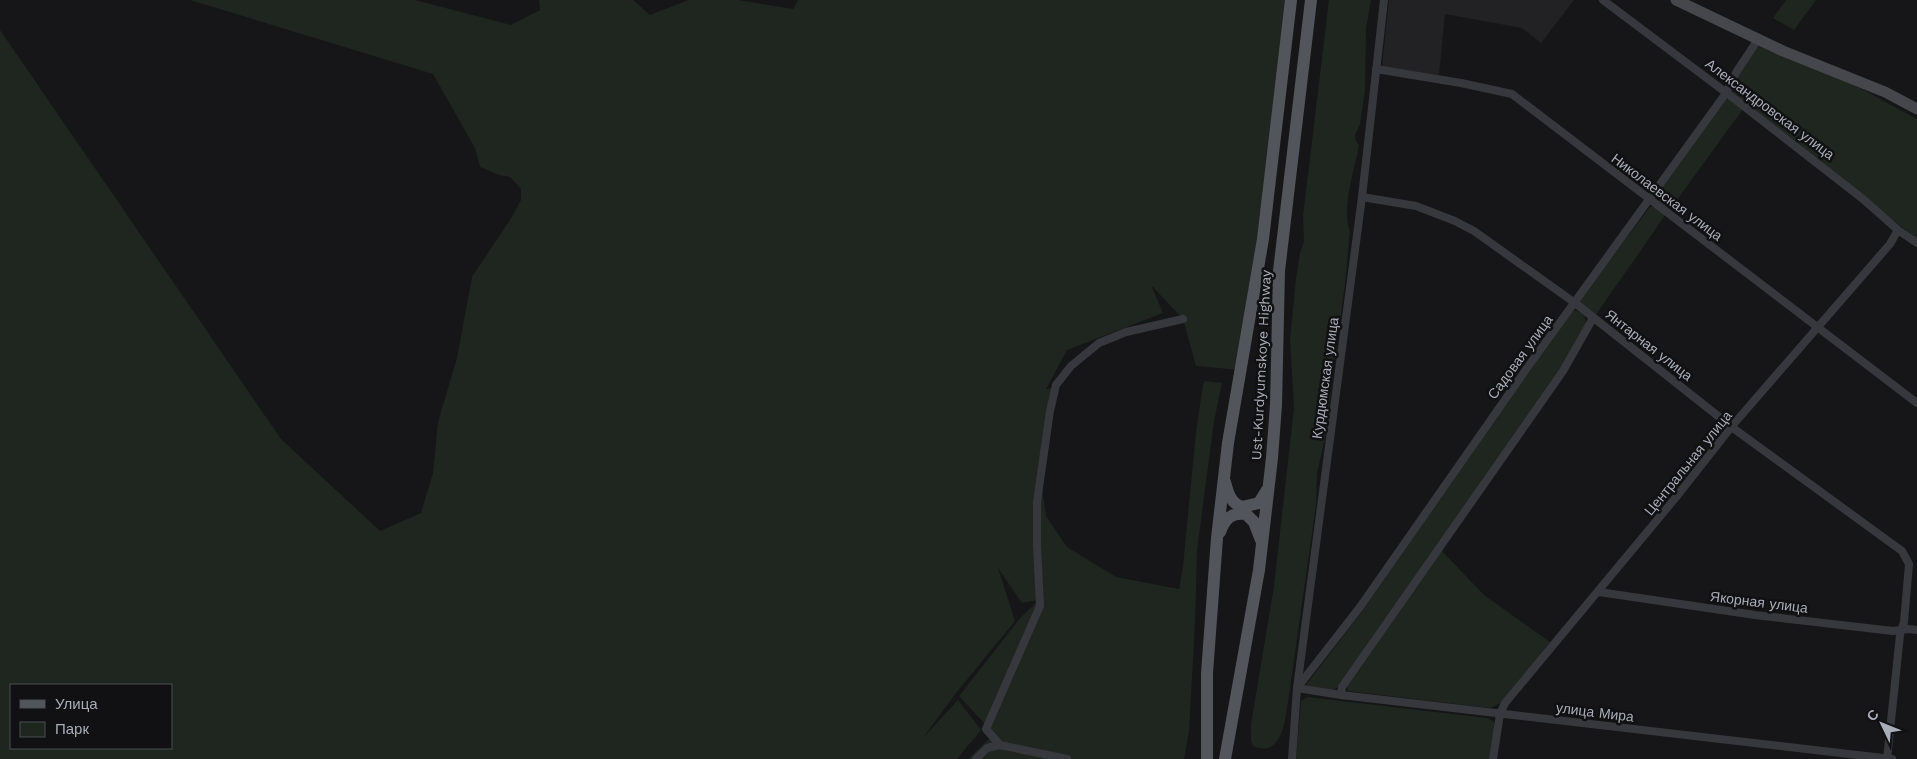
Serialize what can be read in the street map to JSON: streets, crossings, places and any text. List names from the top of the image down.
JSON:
{
  "streets": {
    "main road": ["Ust-Kurdyumskoye Highway"],
    "street": [
      "Александровская улица",
      "Николаевская улица",
      "Янтарная улица",
      "Садовая улица",
      "Курдюмская улица",
      "Центральная улица",
      "Якорная улица",
      "улица Мира"
    ]
  },
  "crossings": [
    ["Александровская улица", "Садовая улица"],
    ["Александровская улица", "Центральная улица"],
    ["Николаевская улица", "Садовая улица"],
    ["Николаевская улица", "Курдюмская улица"],
    ["Николаевская улица", "Центральная улица"],
    ["Янтарная улица", "Садовая улица"],
    ["Янтарная улица", "Курдюмская улица"],
    ["Янтарная улица", "Центральная улица"],
    ["Янтарная улица", "Якорная улица"],
    ["Садовая улица", "Курдюмская улица"],
    ["Садовая улица", "улица Мира"],
    ["Курдюмская улица", "улица Мира"],
    ["Центральная улица", "Якорная улица"],
    ["Центральная улица", "улица Мира"]
  ],
  "legend": ["Улица", "Парк"],
  "north": "top left"
}
